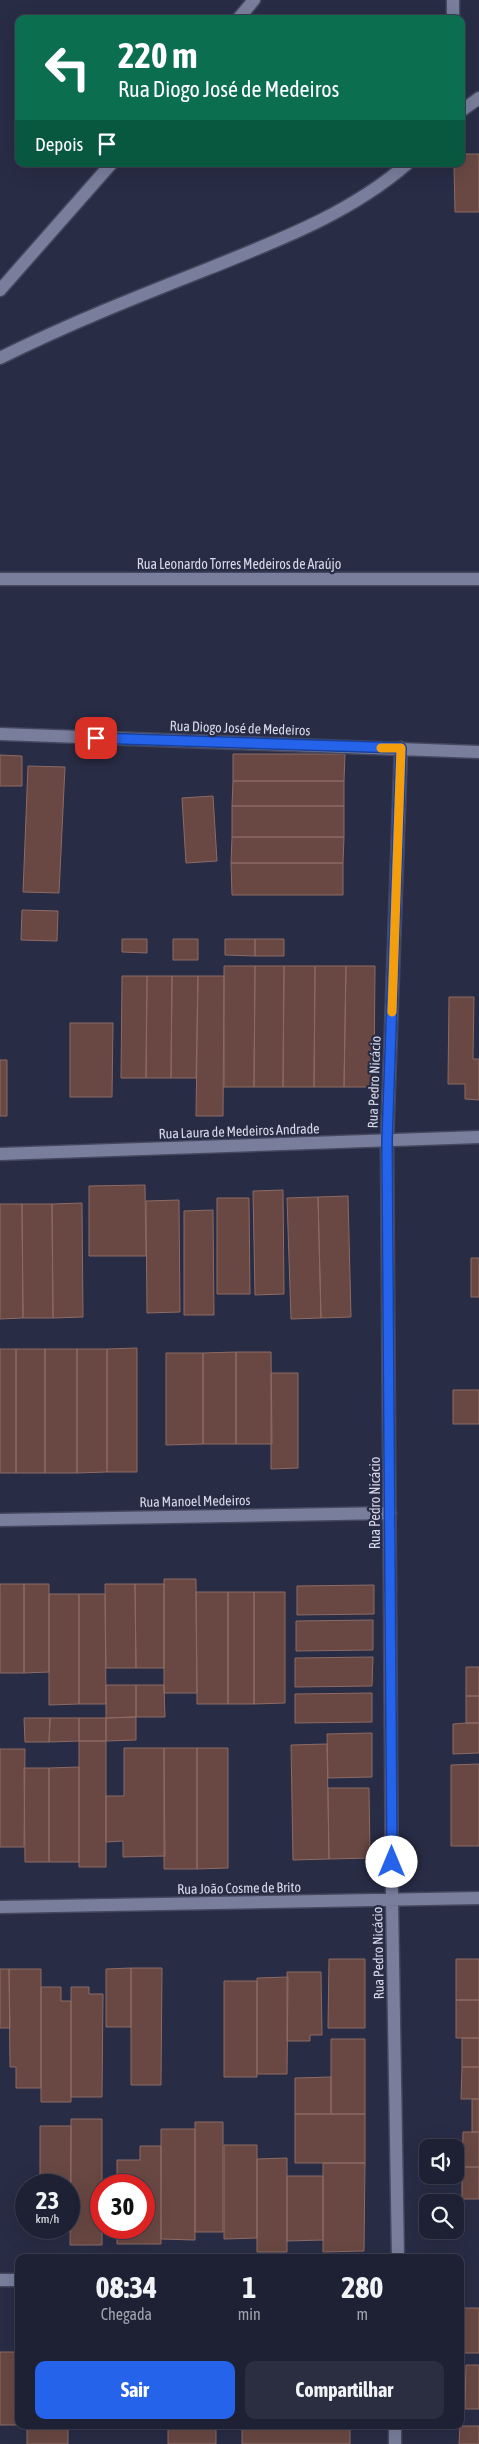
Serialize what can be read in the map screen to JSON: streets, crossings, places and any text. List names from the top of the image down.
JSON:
{
  "streets": {
    "street": [
      "Rua Leonardo Torres Medeiros de Araújo",
      "Rua Diogo José de Medeiros",
      "Rua Pedro Nicácio",
      "Rua Laura de Medeiros Andrade",
      "Rua Manoel Medeiros",
      "Rua João Cosme de Brito"
    ]
  },
  "crossings": [
    ["Rua Diogo José de Medeiros", "Rua Pedro Nicácio"],
    ["Rua Pedro Nicácio", "Rua Laura de Medeiros Andrade"],
    ["Rua Pedro Nicácio", "Rua Manoel Medeiros"],
    ["Rua Pedro Nicácio", "Rua João Cosme de Brito"]
  ],
  "page": {
    "turn": ["220 m", "Rua Diogo José de Medeiros"],
    "then": "Depois",
    "speed": "23 km/h",
    "limit": "30",
    "eta": [
      "08:34",
      "Chegada",
      "1",
      "min",
      "280",
      "m"
    ],
    "buttons": ["Sair", "Compartilhar"]
  }
}
